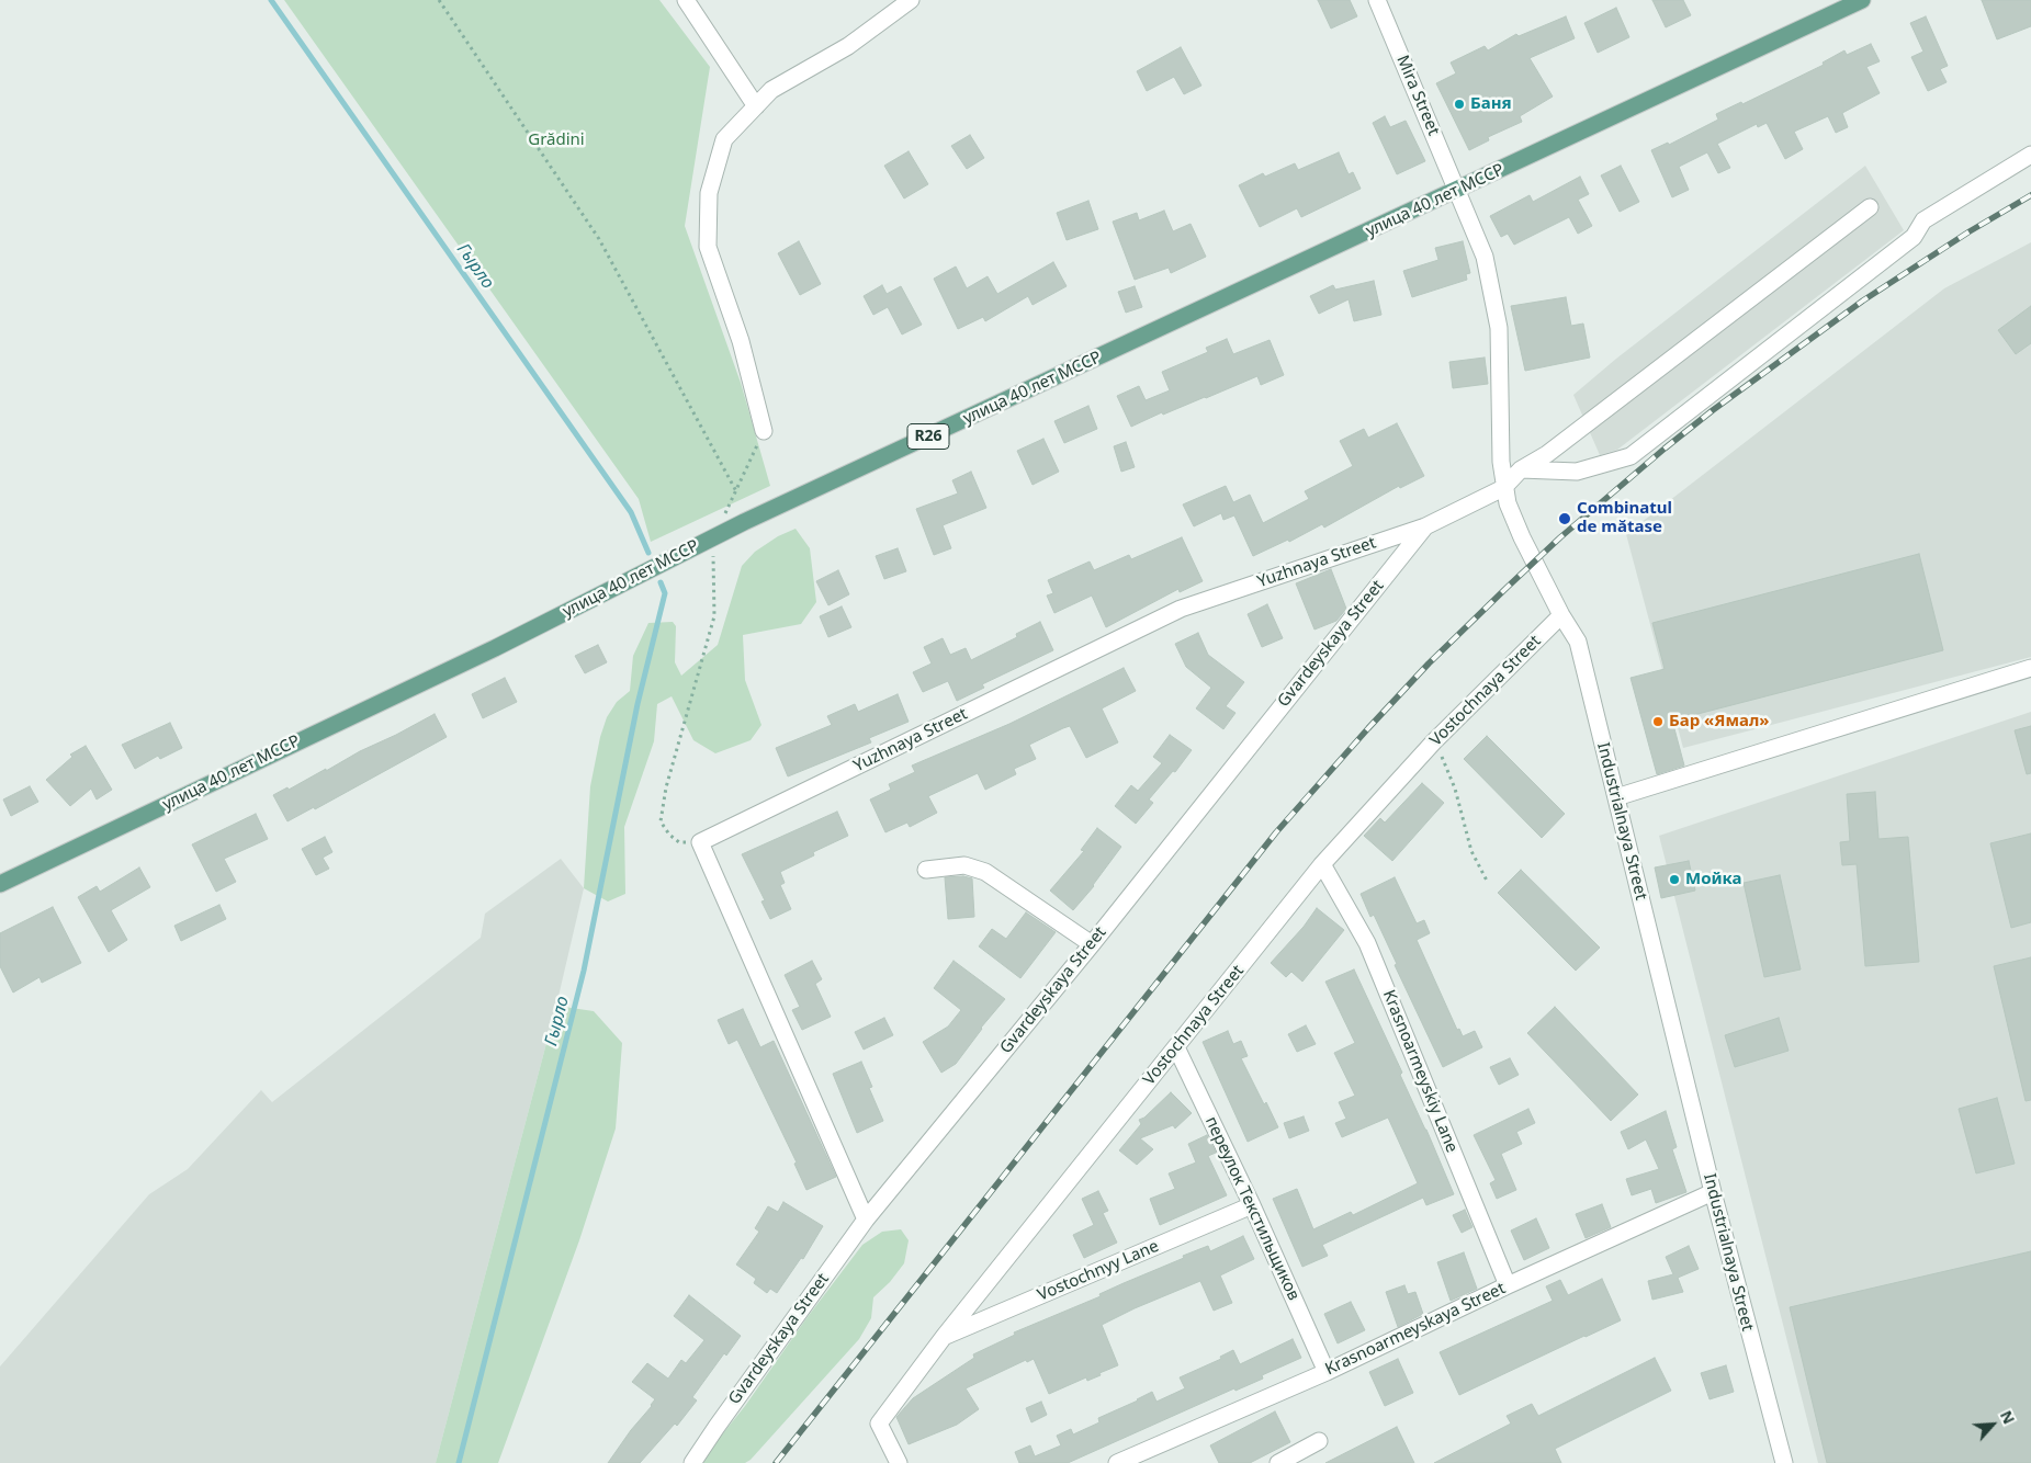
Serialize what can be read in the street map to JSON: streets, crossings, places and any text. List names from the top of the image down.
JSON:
{
  "streets": {
    "main road": ["улица 40 лет МССР", "R26"],
    "street": [
      "Mira Street",
      "Yuzhnaya Street",
      "Gvardeyskaya Street",
      "Vostochnaya Street",
      "Industrialnaya Street",
      "Krasnoarmeyskiy Lane",
      "переулок Текстильщиков",
      "Vostochnyy Lane",
      "Krasnoarmeyskaya Street"
    ]
  },
  "crossings": [
    ["Mira Street", "улица 40 лет МССР"],
    ["Mira Street", "Industrialnaya Street"],
    ["улица 40 лет МССР", "Industrialnaya Street"],
    ["Yuzhnaya Street", "Gvardeyskaya Street"],
    ["Yuzhnaya Street", "Industrialnaya Street"],
    ["Vostochnaya Street", "Industrialnaya Street"],
    ["Vostochnaya Street", "Krasnoarmeyskiy Lane"],
    ["Vostochnaya Street", "переулок Текстильщиков"],
    ["Vostochnaya Street", "Vostochnyy Lane"],
    ["Industrialnaya Street", "Krasnoarmeyskaya Street"],
    ["Krasnoarmeyskiy Lane", "Krasnoarmeyskaya Street"],
    ["переулок Текстильщиков", "Vostochnyy Lane"],
    ["переулок Текстильщиков", "Krasnoarmeyskaya Street"]
  ],
  "water": ["Гырло"],
  "parks": ["Grădini"],
  "places": [
    "Баня",
    "Combinatul de mătase",
    "Бар «Ямал»",
    "Мойка"
  ],
  "north": "top right"
}
